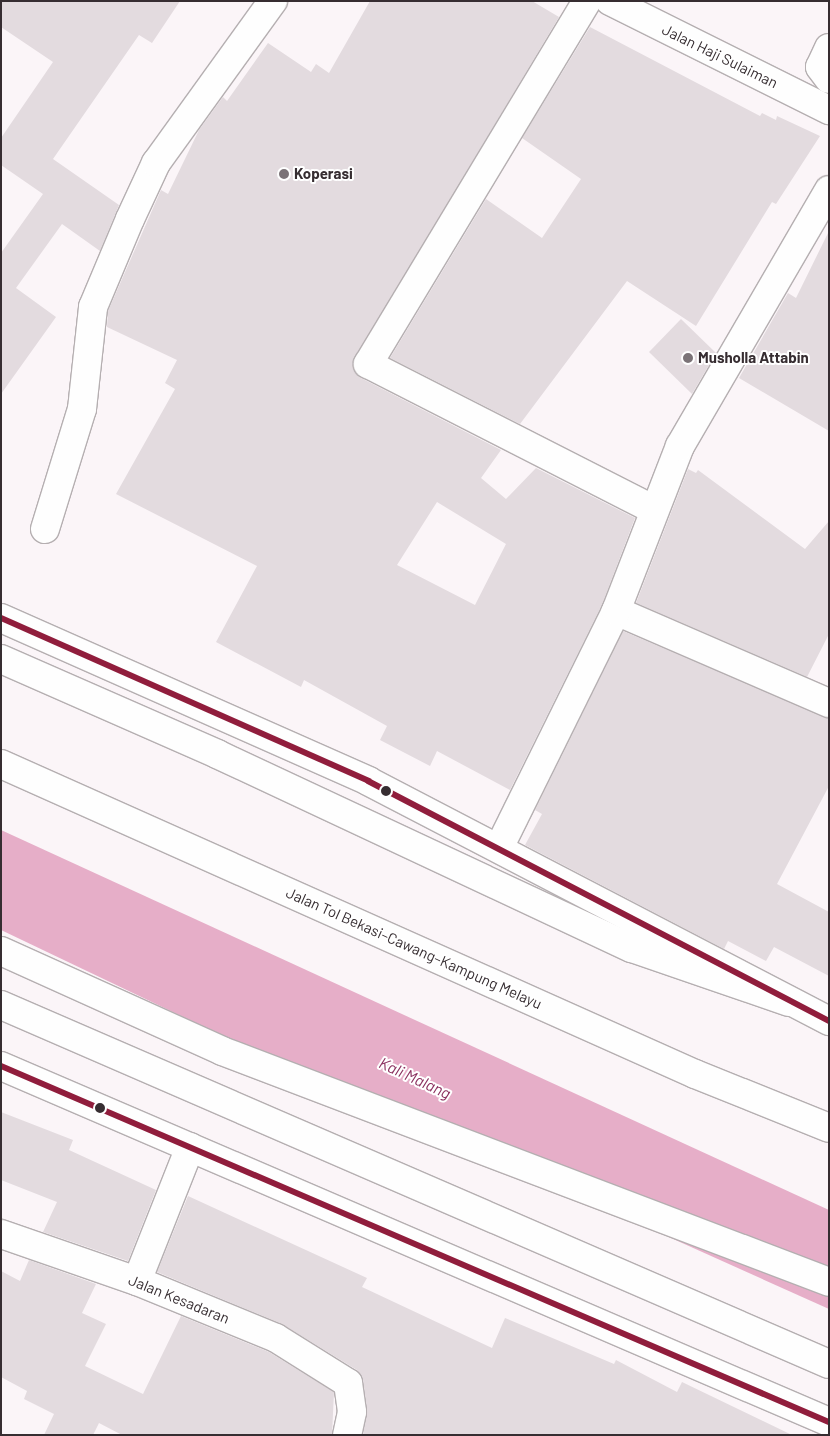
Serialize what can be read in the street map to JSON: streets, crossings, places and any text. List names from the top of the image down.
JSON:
{
  "streets": {
    "main road": ["Jalan Haji Sulaiman", "Jalan Tol Bekasi–Cawang–Kampung Melayu", "Jalan Kesadaran"]
  },
  "water": ["Kali Malang"],
  "places": ["Koperasi", "Musholla Attabin"]
}
